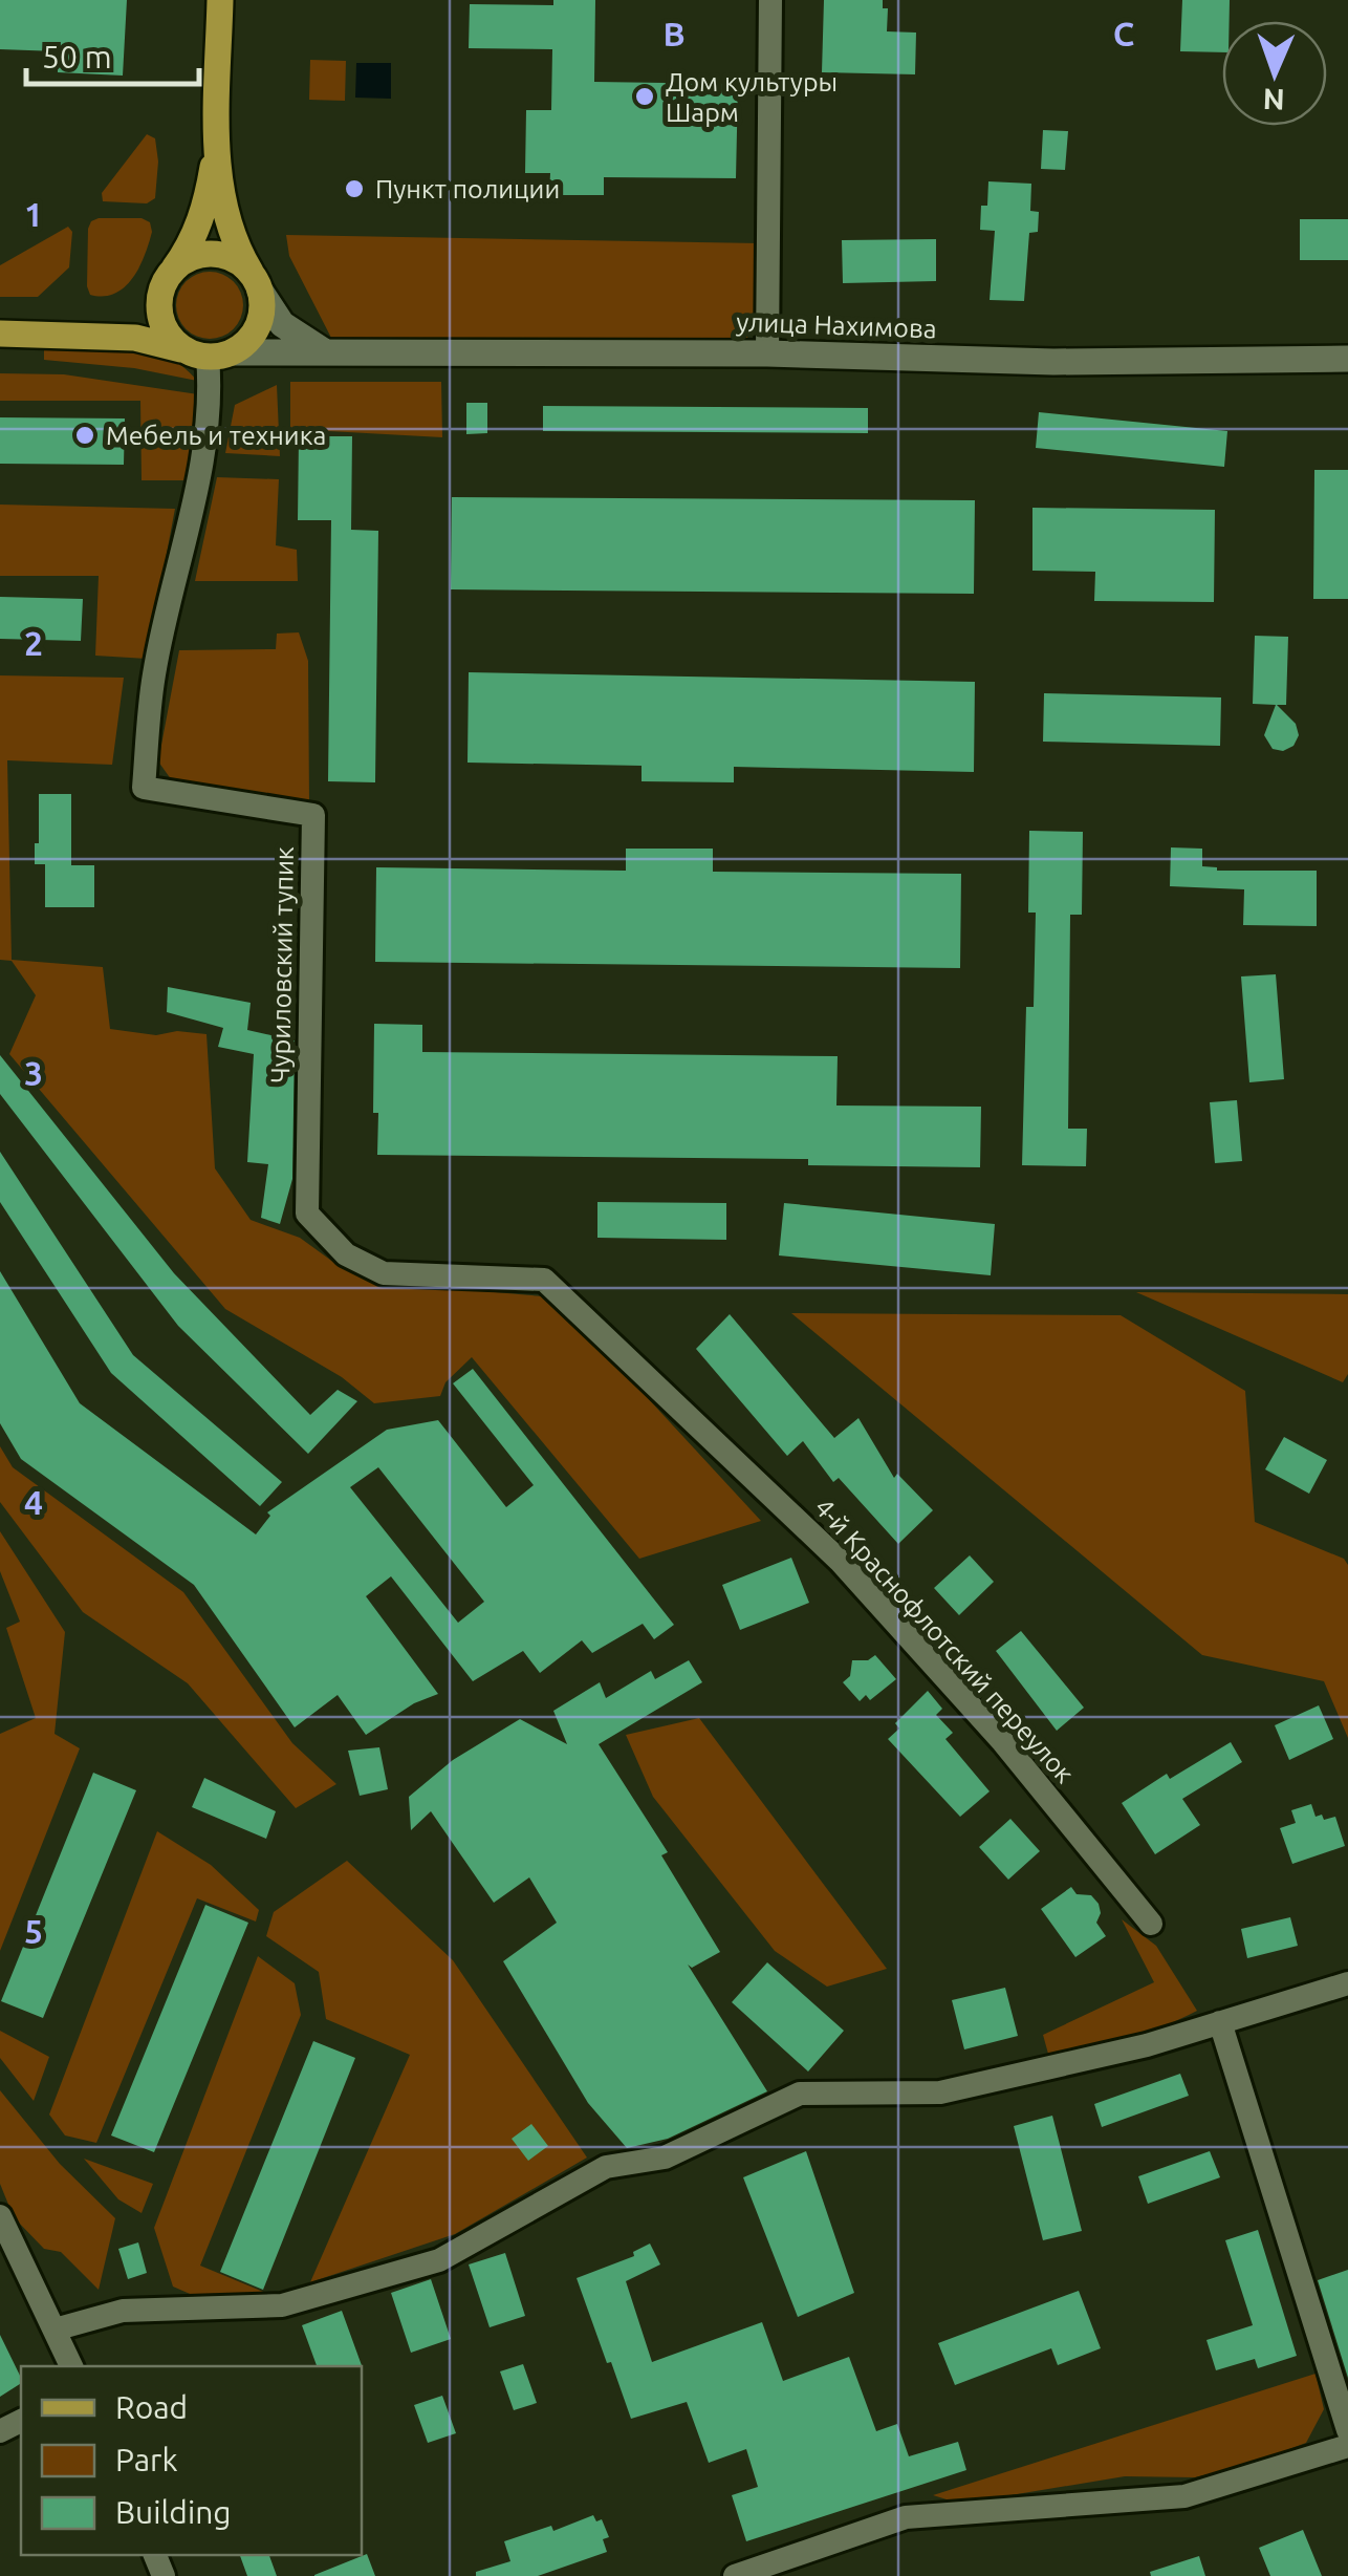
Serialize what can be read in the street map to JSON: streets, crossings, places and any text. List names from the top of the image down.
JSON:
{
  "streets": {
    "street": ["улица Нахимова", "Чуриловский тупик", "4-й Краснофлотский переулок"]
  },
  "crossings": [
    ["улица Нахимова", "Чуриловский тупик"],
    ["Чуриловский тупик", "4-й Краснофлотский переулок"]
  ],
  "places": ["Дом культуры Шарм", "Пункт полиции", "Мебель и техника"],
  "legend": ["Road", "Park", "Building"],
  "scale_bar": "50 m",
  "north": "bottom",
  "grid": {
    "columns": ["B", "C"],
    "rows": [
      "1",
      "2",
      "3",
      "4",
      "5"
    ]
  }
}
